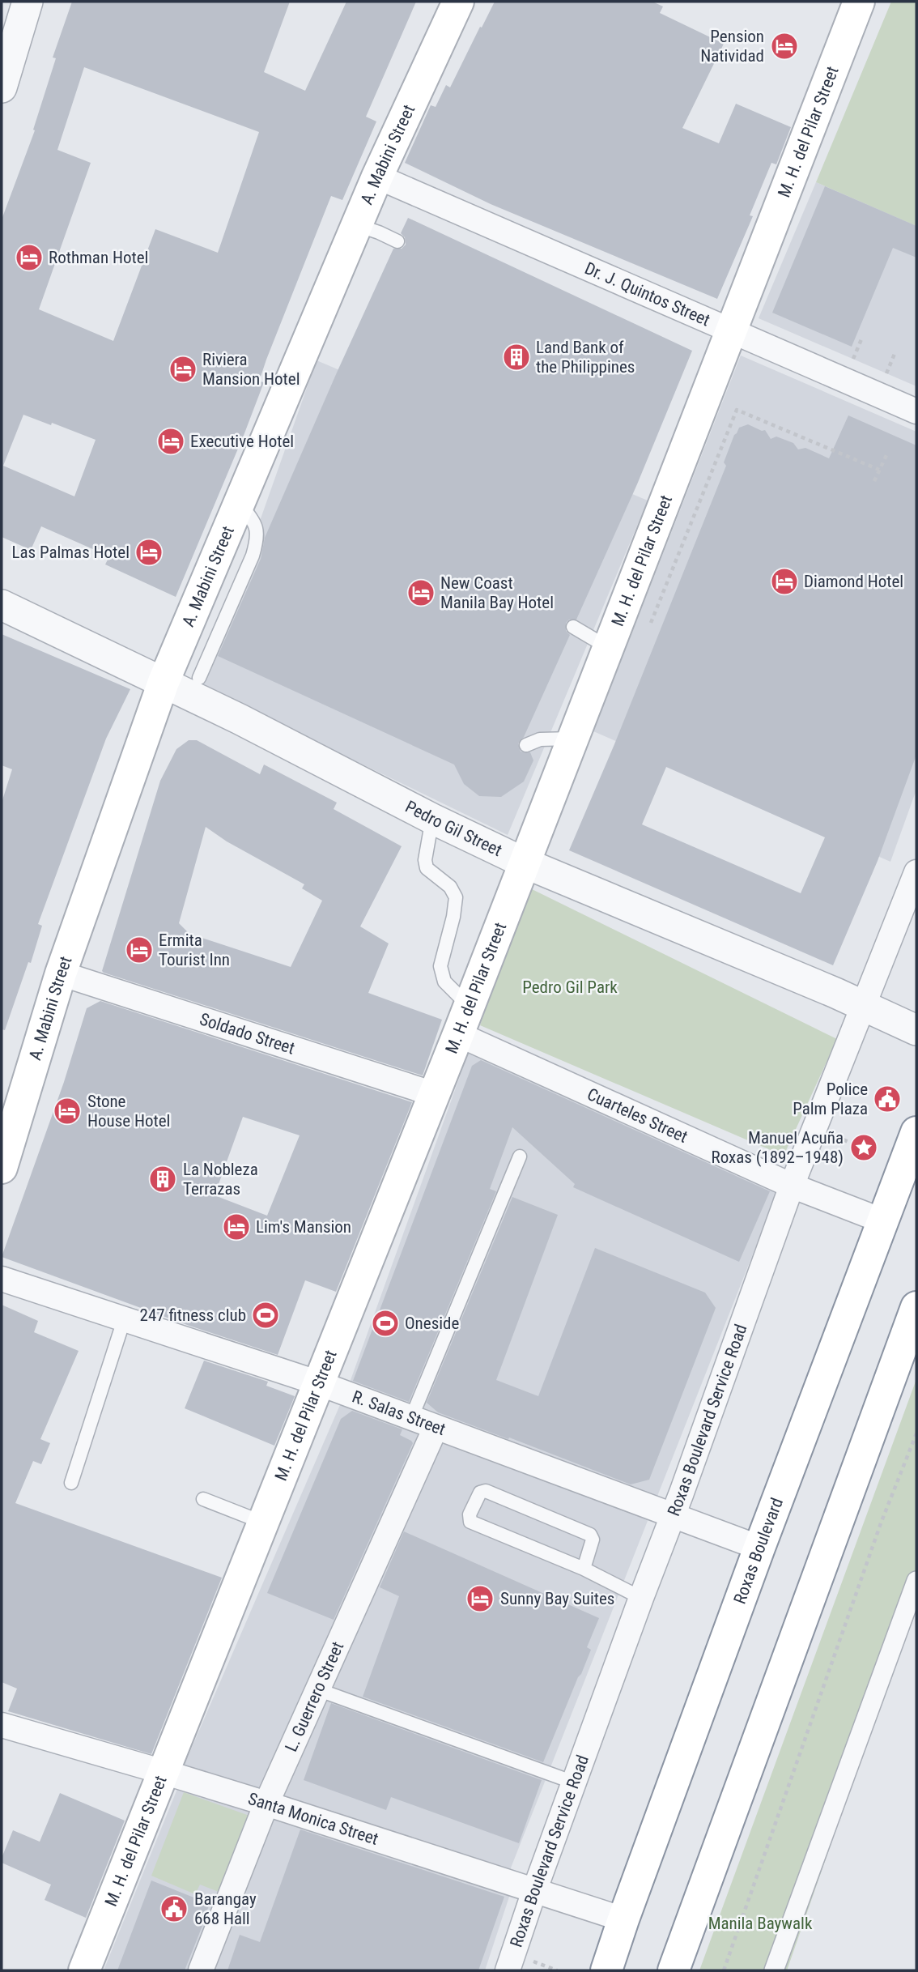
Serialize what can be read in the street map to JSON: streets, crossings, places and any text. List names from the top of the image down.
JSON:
{
  "streets": {
    "main road": ["M. H. del Pilar Street", "A. Mabini Street", "Roxas Boulevard"],
    "street": [
      "Dr. J. Quintos Street",
      "Pedro Gil Street",
      "Soldado Street",
      "Cuarteles Street",
      "R. Salas Street",
      "Roxas Boulevard Service Road",
      "L. Guerrero Street",
      "Santa Monica Street"
    ]
  },
  "crossings": [
    ["M. H. del Pilar Street", "Dr. J. Quintos Street"],
    ["M. H. del Pilar Street", "Pedro Gil Street"],
    ["M. H. del Pilar Street", "Soldado Street"],
    ["M. H. del Pilar Street", "Cuarteles Street"],
    ["M. H. del Pilar Street", "R. Salas Street"],
    ["M. H. del Pilar Street", "Santa Monica Street"],
    ["A. Mabini Street", "Dr. J. Quintos Street"],
    ["A. Mabini Street", "Pedro Gil Street"],
    ["A. Mabini Street", "Soldado Street"],
    ["Pedro Gil Street", "Roxas Boulevard Service Road"],
    ["Cuarteles Street", "Roxas Boulevard Service Road"],
    ["Cuarteles Street", "Roxas Boulevard"],
    ["R. Salas Street", "Roxas Boulevard Service Road"],
    ["R. Salas Street", "Roxas Boulevard"],
    ["R. Salas Street", "L. Guerrero Street"],
    ["Roxas Boulevard Service Road", "Santa Monica Street"],
    ["Roxas Boulevard", "Santa Monica Street"],
    ["L. Guerrero Street", "Santa Monica Street"]
  ],
  "parks": ["Pedro Gil Park", "Manila Baywalk"],
  "places": {
    "hotel": [
      "Pension Natividad",
      "Rothman Hotel",
      "Riviera Mansion Hotel",
      "Executive Hotel",
      "Las Palmas Hotel",
      "Diamond Hotel",
      "New Coast Manila Bay Hotel",
      "Ermita Tourist Inn",
      "Stone House Hotel",
      "Lim's Mansion",
      "Sunny Bay Suites"
    ],
    "building": ["Land Bank of the Philippines", "La Nobleza Terrazas"],
    "public building": ["Police Palm Plaza", "Barangay 668 Hall"],
    "place": ["Manuel Acuña Roxas (1892–1948)"],
    "sports": ["247 fitness club", "Oneside"]
  }
}
